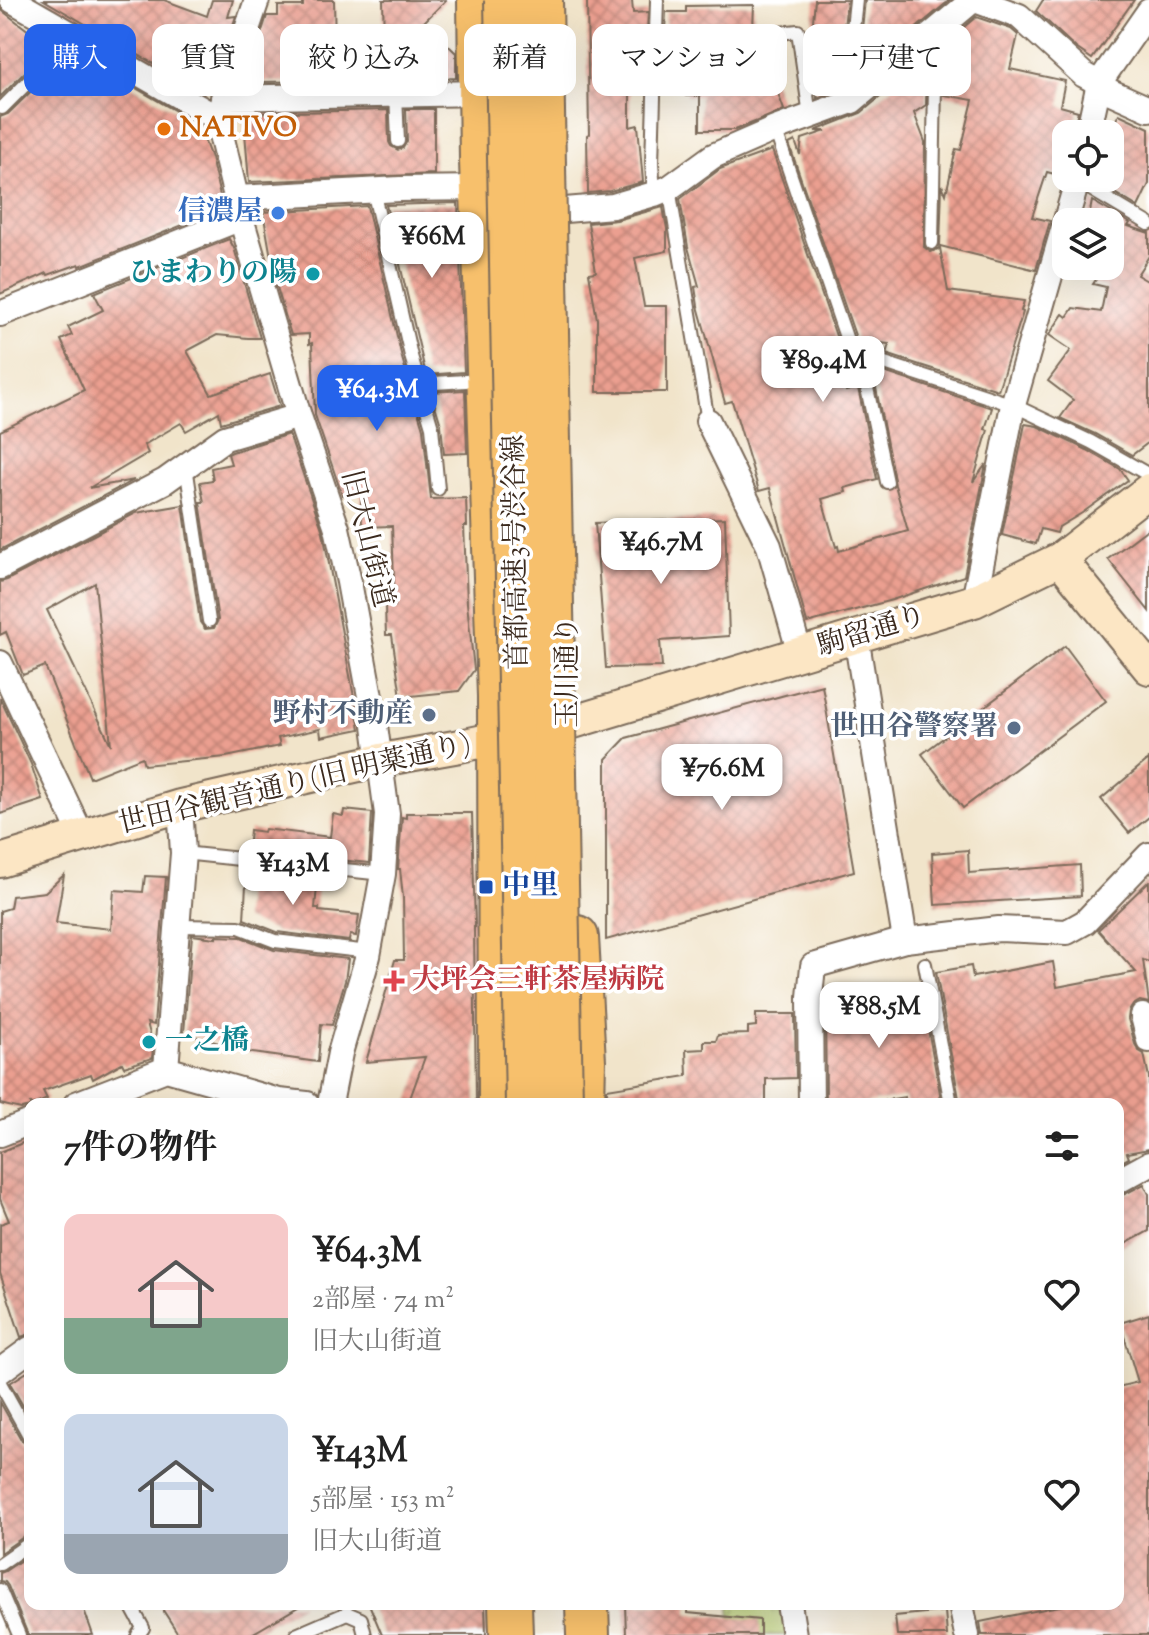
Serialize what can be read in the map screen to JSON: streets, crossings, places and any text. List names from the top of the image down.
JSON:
{
  "streets": {
    "highway": ["首都高速3号渋谷線", "玉川通り"],
    "street": ["旧大山街道", "駒留通り", "世田谷観音通り(旧 明薬通り)"]
  },
  "crossings": [
    ["旧大山街道", "世田谷観音通り(旧 明薬通り)"],
    ["駒留通り", "玉川通り"],
    ["駒留通り", "世田谷観音通り(旧 明薬通り)"]
  ],
  "places": {
    "other": [
      "NATIVO",
      "信濃屋",
      "ひまわりの陽",
      "野村不動産",
      "世田谷警察署",
      "一之橋"
    ],
    "transit": ["中里"],
    "health": ["大坪会三軒茶屋病院"]
  },
  "page": {
    "chip": [
      "購入",
      "賃貸",
      "絞り込み",
      "新着",
      "マンション",
      "一戸建て"
    ],
    "price": [
      "¥66M",
      "¥89.4M",
      "¥64.3M",
      "¥46.7M",
      "¥76.6M",
      "¥143M",
      "¥88.5M"
    ],
    "heading": "7件の物件",
    "list": [
      {
        "name": "¥64.3M",
        "note": "2部屋 · 74 m² · 旧大山街道"
      },
      {
        "name": "¥143M",
        "note": "5部屋 · 153 m² · 旧大山街道"
      }
    ]
  }
}
